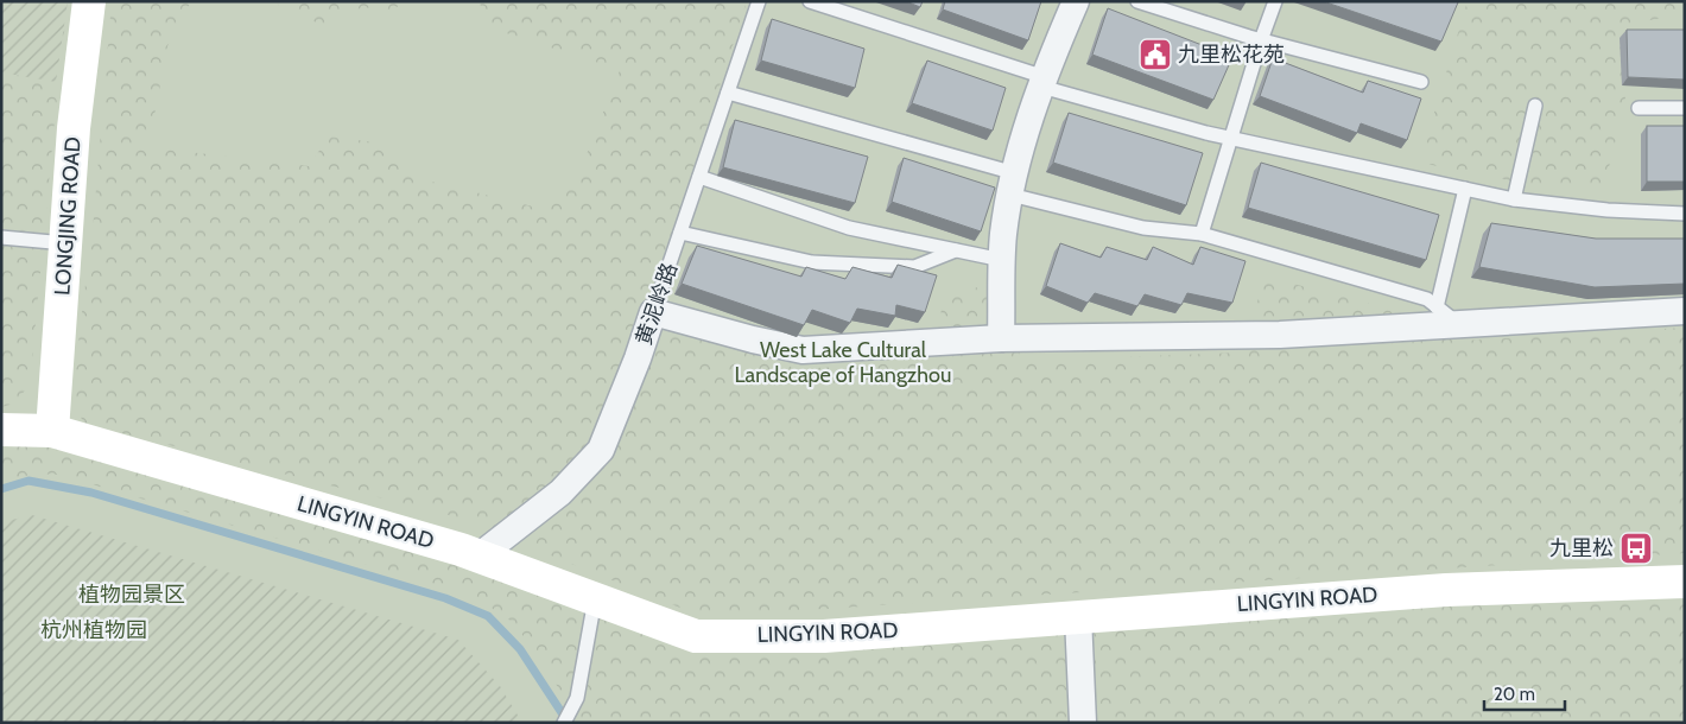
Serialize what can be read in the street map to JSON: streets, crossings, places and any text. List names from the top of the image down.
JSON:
{
  "streets": {
    "main road": ["LONGJING ROAD", "LINGYIN ROAD"],
    "street": ["黄泥岭路"]
  },
  "crossings": [
    ["LONGJING ROAD", "LINGYIN ROAD"],
    ["黄泥岭路", "LINGYIN ROAD"]
  ],
  "parks": ["West Lake Cultural Landscape of Hangzhou", "植物园景区", "杭州植物园"],
  "places": {
    "public building": ["九里松花苑"],
    "bus stop": ["九里松"]
  },
  "scale_bar": "20 m"
}
